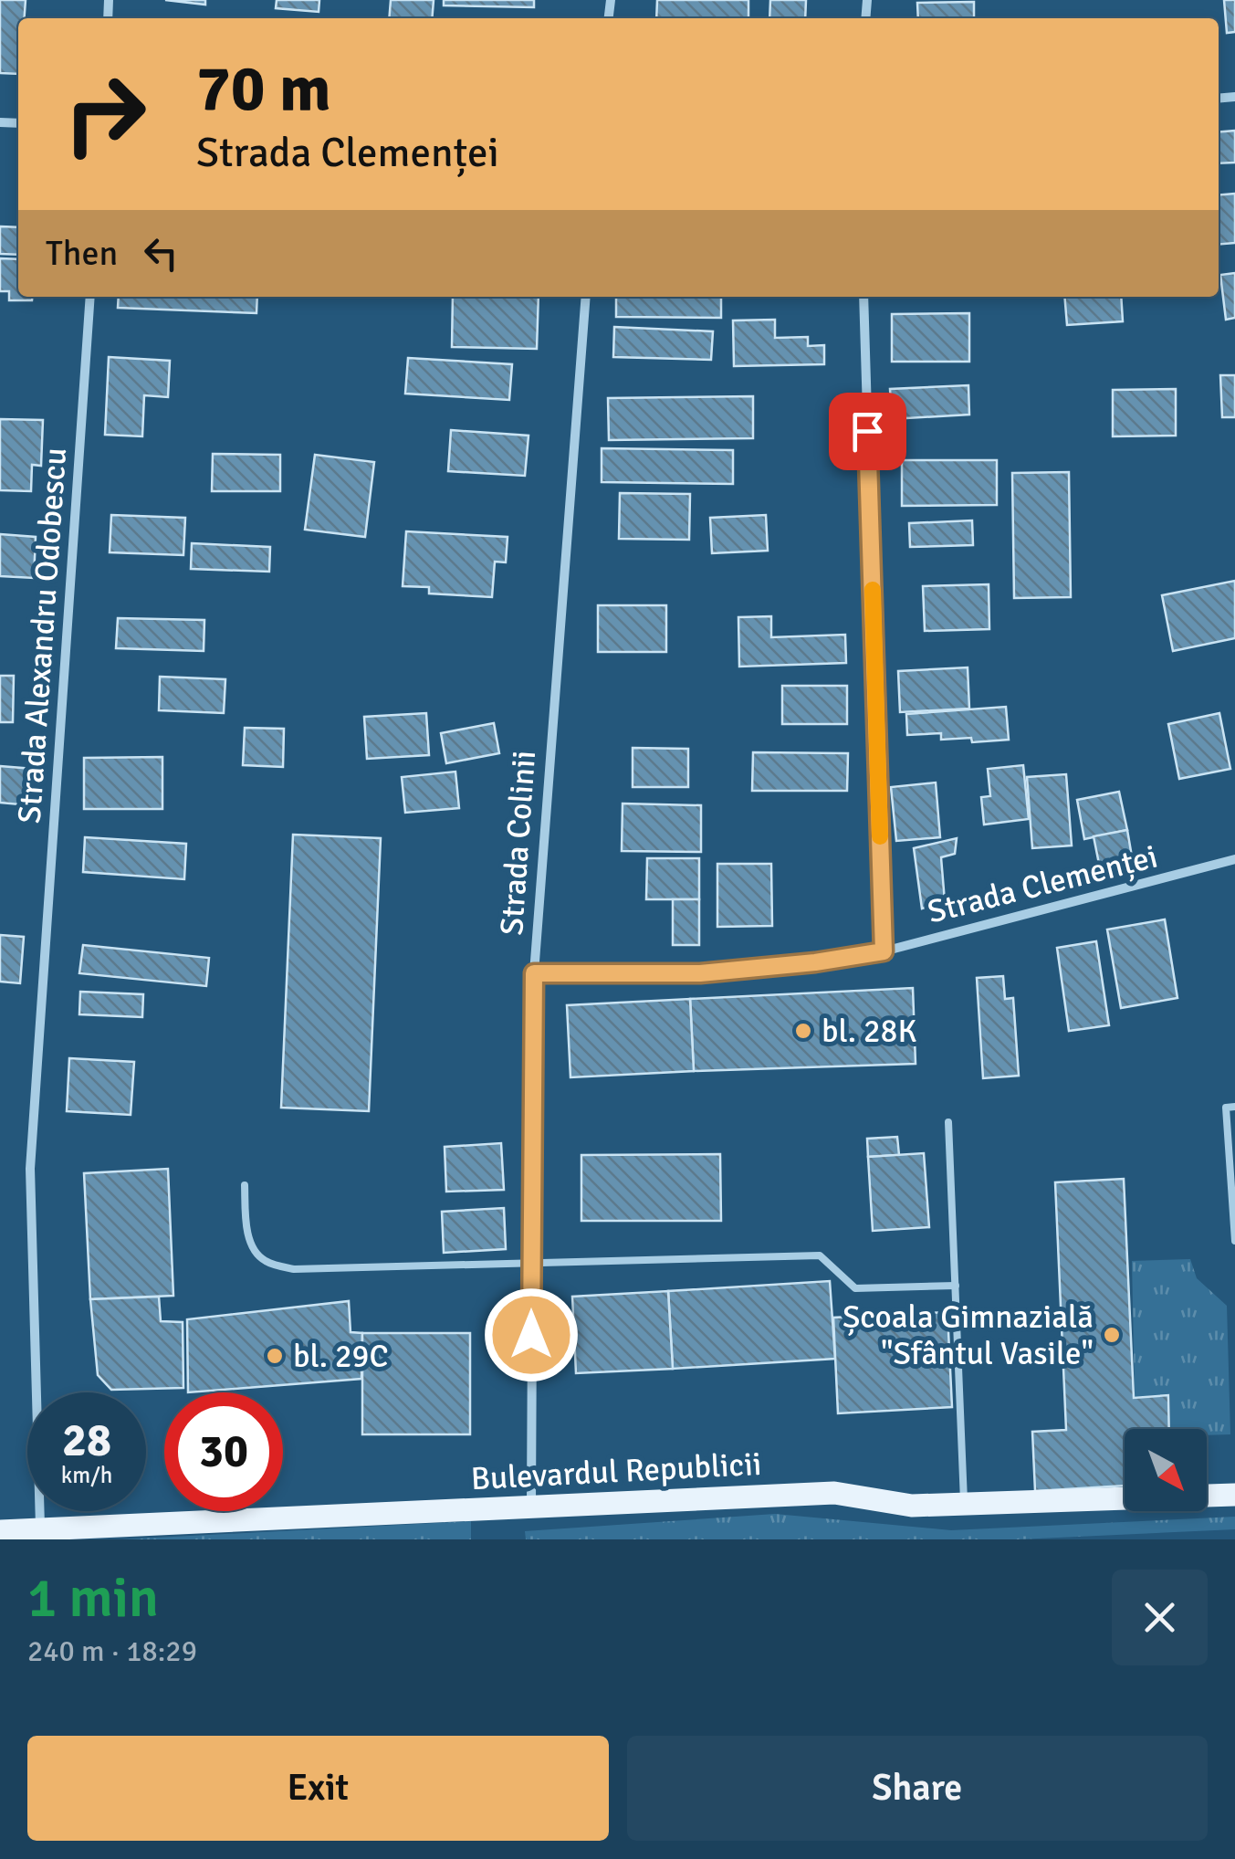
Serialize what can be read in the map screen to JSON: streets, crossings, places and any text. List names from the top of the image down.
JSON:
{
  "streets": {
    "main road": ["Bulevardul Republicii"],
    "street": ["Strada Alexandru Odobescu", "Strada Colinii", "Strada Clemenței"]
  },
  "crossings": [
    ["Strada Alexandru Odobescu", "Bulevardul Republicii"],
    ["Strada Colinii", "Strada Clemenței"],
    ["Strada Colinii", "Bulevardul Republicii"]
  ],
  "places": ["bl. 28K", "Școala Gimnazială \"Sfântul Vasile\"", "bl. 29C"],
  "north": "bottom right",
  "page": {
    "turn": ["70 m", "Strada Clemenței"],
    "then": "Then",
    "speed": "28 km/h",
    "limit": "30",
    "heading": ["1 min", "240 m · 18:29"],
    "buttons": ["Exit", "Share"]
  }
}
